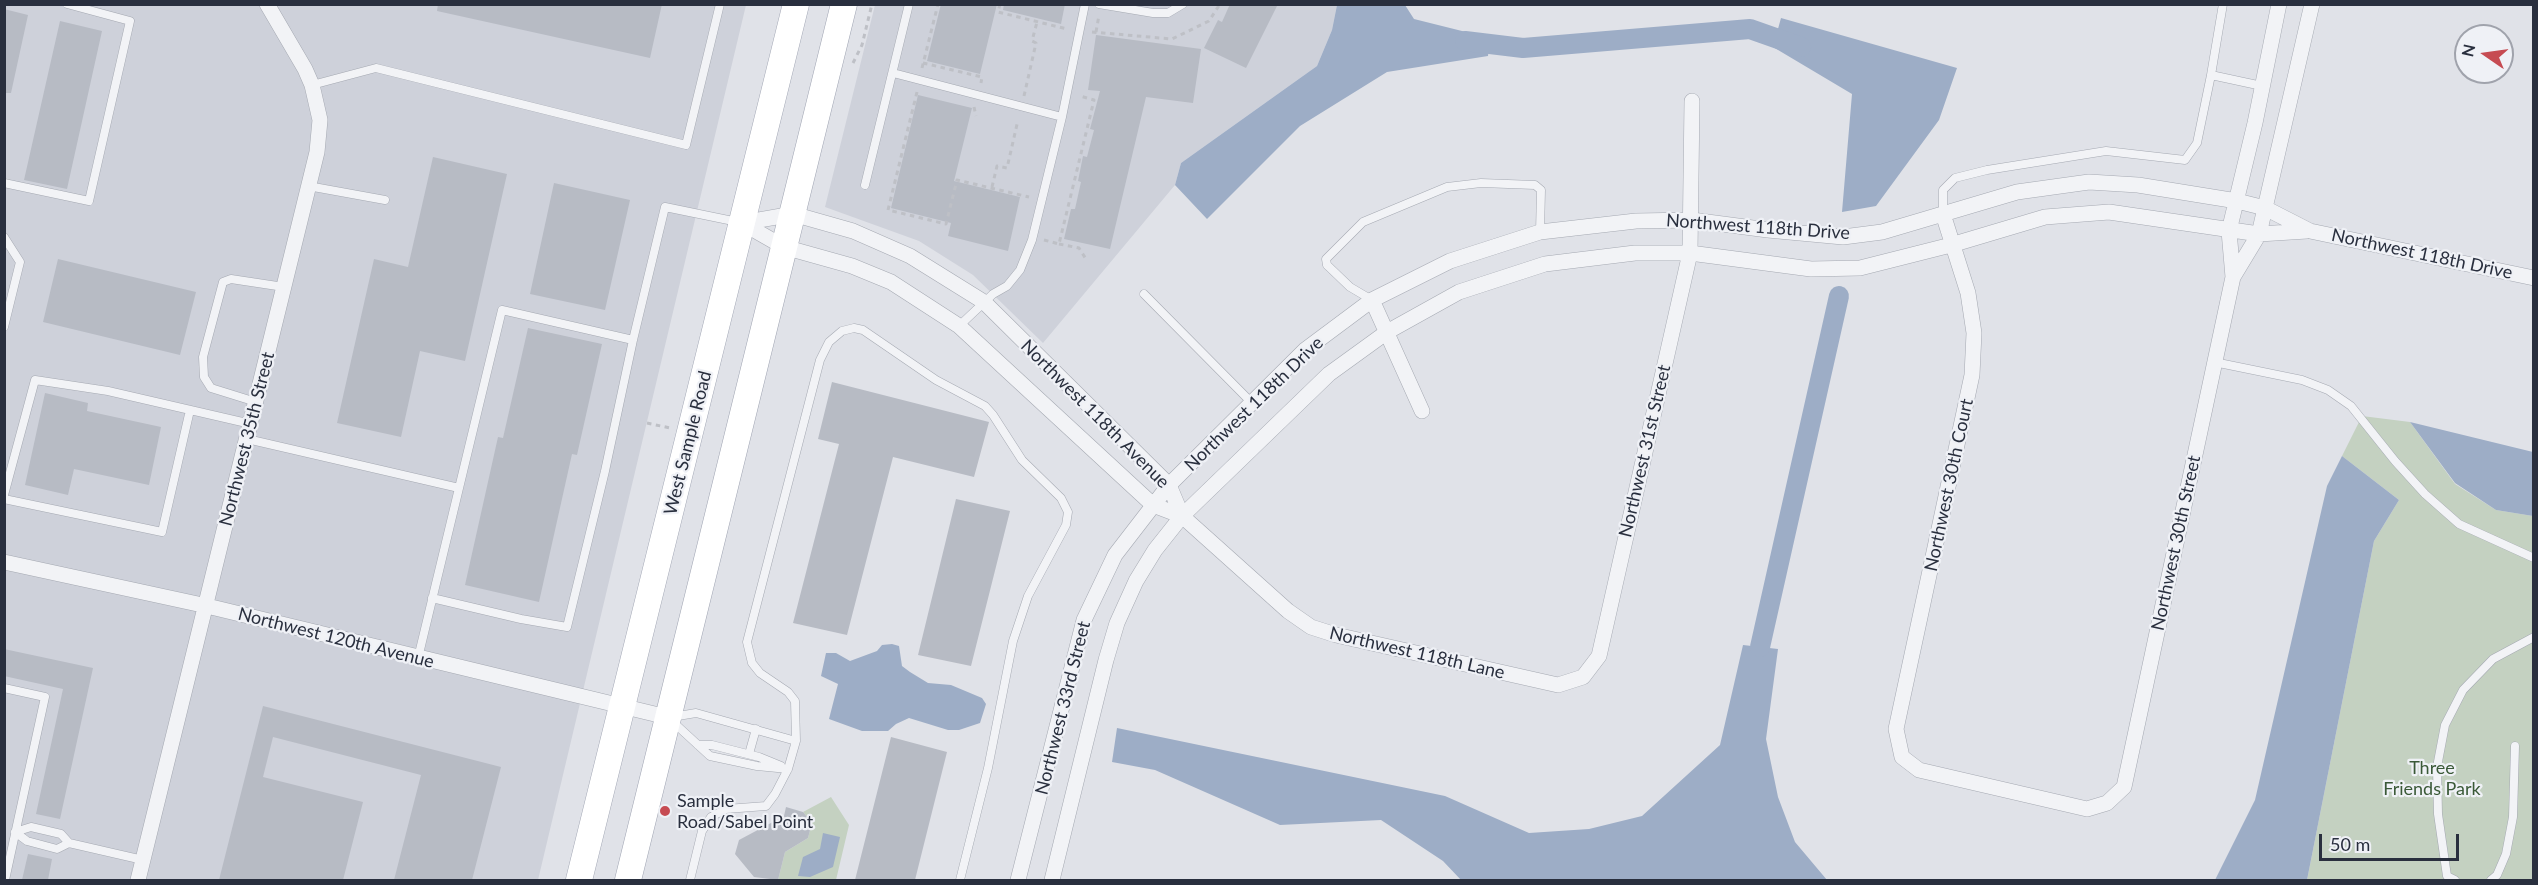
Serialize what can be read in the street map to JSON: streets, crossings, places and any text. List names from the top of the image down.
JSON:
{
  "streets": {
    "main road": ["West Sample Road"],
    "street": [
      "Northwest 118th Drive",
      "Northwest 118th Avenue",
      "Northwest 35th Street",
      "Northwest 31st Street",
      "Northwest 30th Court",
      "Northwest 30th Street",
      "Northwest 120th Avenue",
      "Northwest 118th Lane",
      "Northwest 33rd Street"
    ]
  },
  "crossings": [
    ["Northwest 118th Drive", "Northwest 118th Avenue"],
    ["Northwest 118th Drive", "Northwest 31st Street"],
    ["Northwest 118th Drive", "Northwest 30th Court"],
    ["Northwest 118th Drive", "Northwest 30th Street"],
    ["Northwest 118th Drive", "Northwest 118th Lane"],
    ["Northwest 118th Drive", "Northwest 33rd Street"],
    ["Northwest 118th Avenue", "West Sample Road"],
    ["Northwest 118th Avenue", "Northwest 118th Lane"],
    ["Northwest 118th Avenue", "Northwest 33rd Street"],
    ["Northwest 35th Street", "Northwest 120th Avenue"],
    ["West Sample Road", "Northwest 120th Avenue"],
    ["Northwest 31st Street", "Northwest 118th Lane"],
    ["Northwest 30th Court", "Northwest 30th Street"],
    ["Northwest 118th Lane", "Northwest 33rd Street"]
  ],
  "parks": ["Three Friends Park"],
  "places": ["Sample Road/Sabel Point"],
  "scale_bar": "50 m",
  "north": "left"
}
